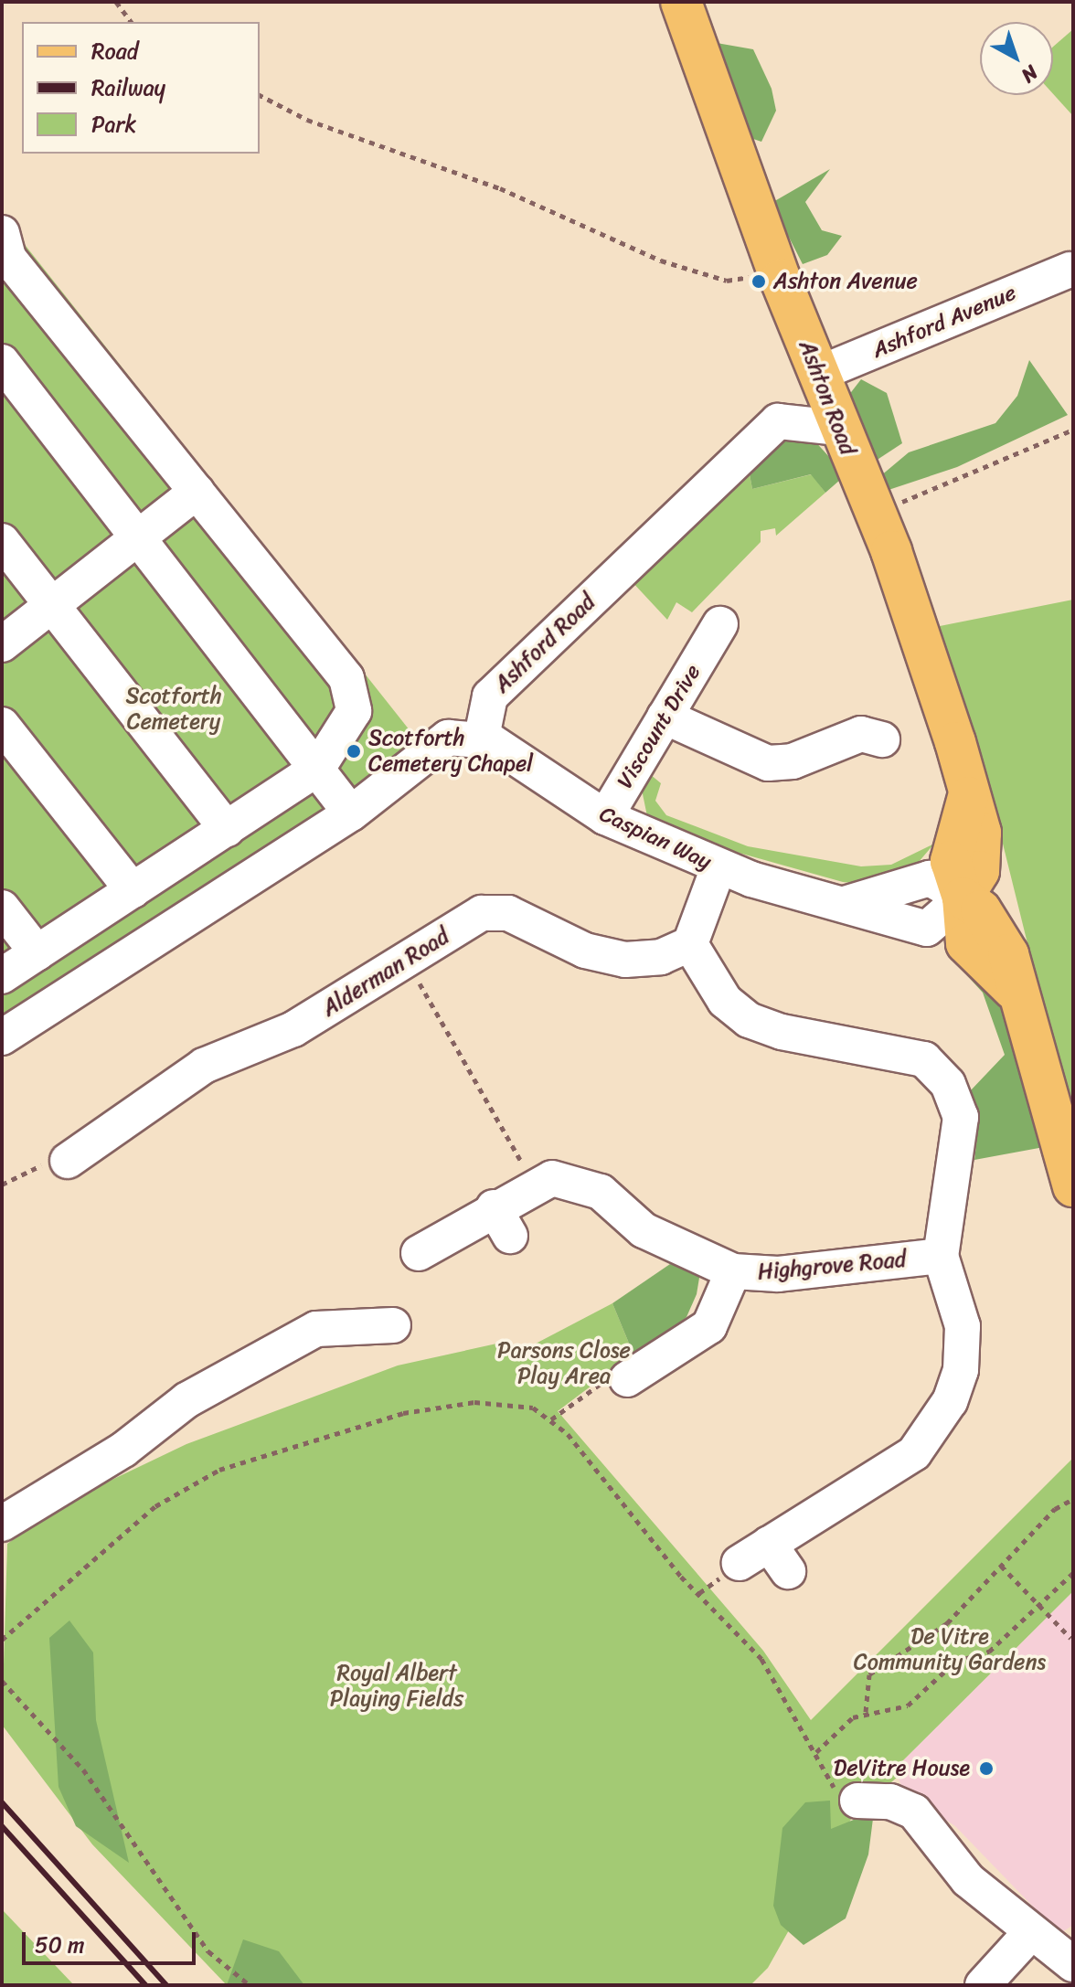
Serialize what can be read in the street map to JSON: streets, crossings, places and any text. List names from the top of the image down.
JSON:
{
  "streets": {
    "main road": ["Ashton Road"],
    "street": [
      "Ashford Avenue",
      "Ashford Road",
      "Viscount Drive",
      "Caspian Way",
      "Alderman Road",
      "Highgrove Road"
    ]
  },
  "crossings": [
    ["Ashford Avenue", "Ashton Road"],
    ["Ashton Road", "Ashford Road"],
    ["Ashton Road", "Caspian Way"],
    ["Ashford Road", "Caspian Way"],
    ["Viscount Drive", "Caspian Way"]
  ],
  "parks": [
    "Scotforth Cemetery",
    "Parsons Close Play Area",
    "De Vitre Community Gardens",
    "Royal Albert Playing Fields"
  ],
  "places": ["Ashton Avenue", "Scotforth Cemetery Chapel", "DeVitre House"],
  "legend": ["Road", "Railway", "Park"],
  "scale_bar": "50 m",
  "north": "bottom right"
}
